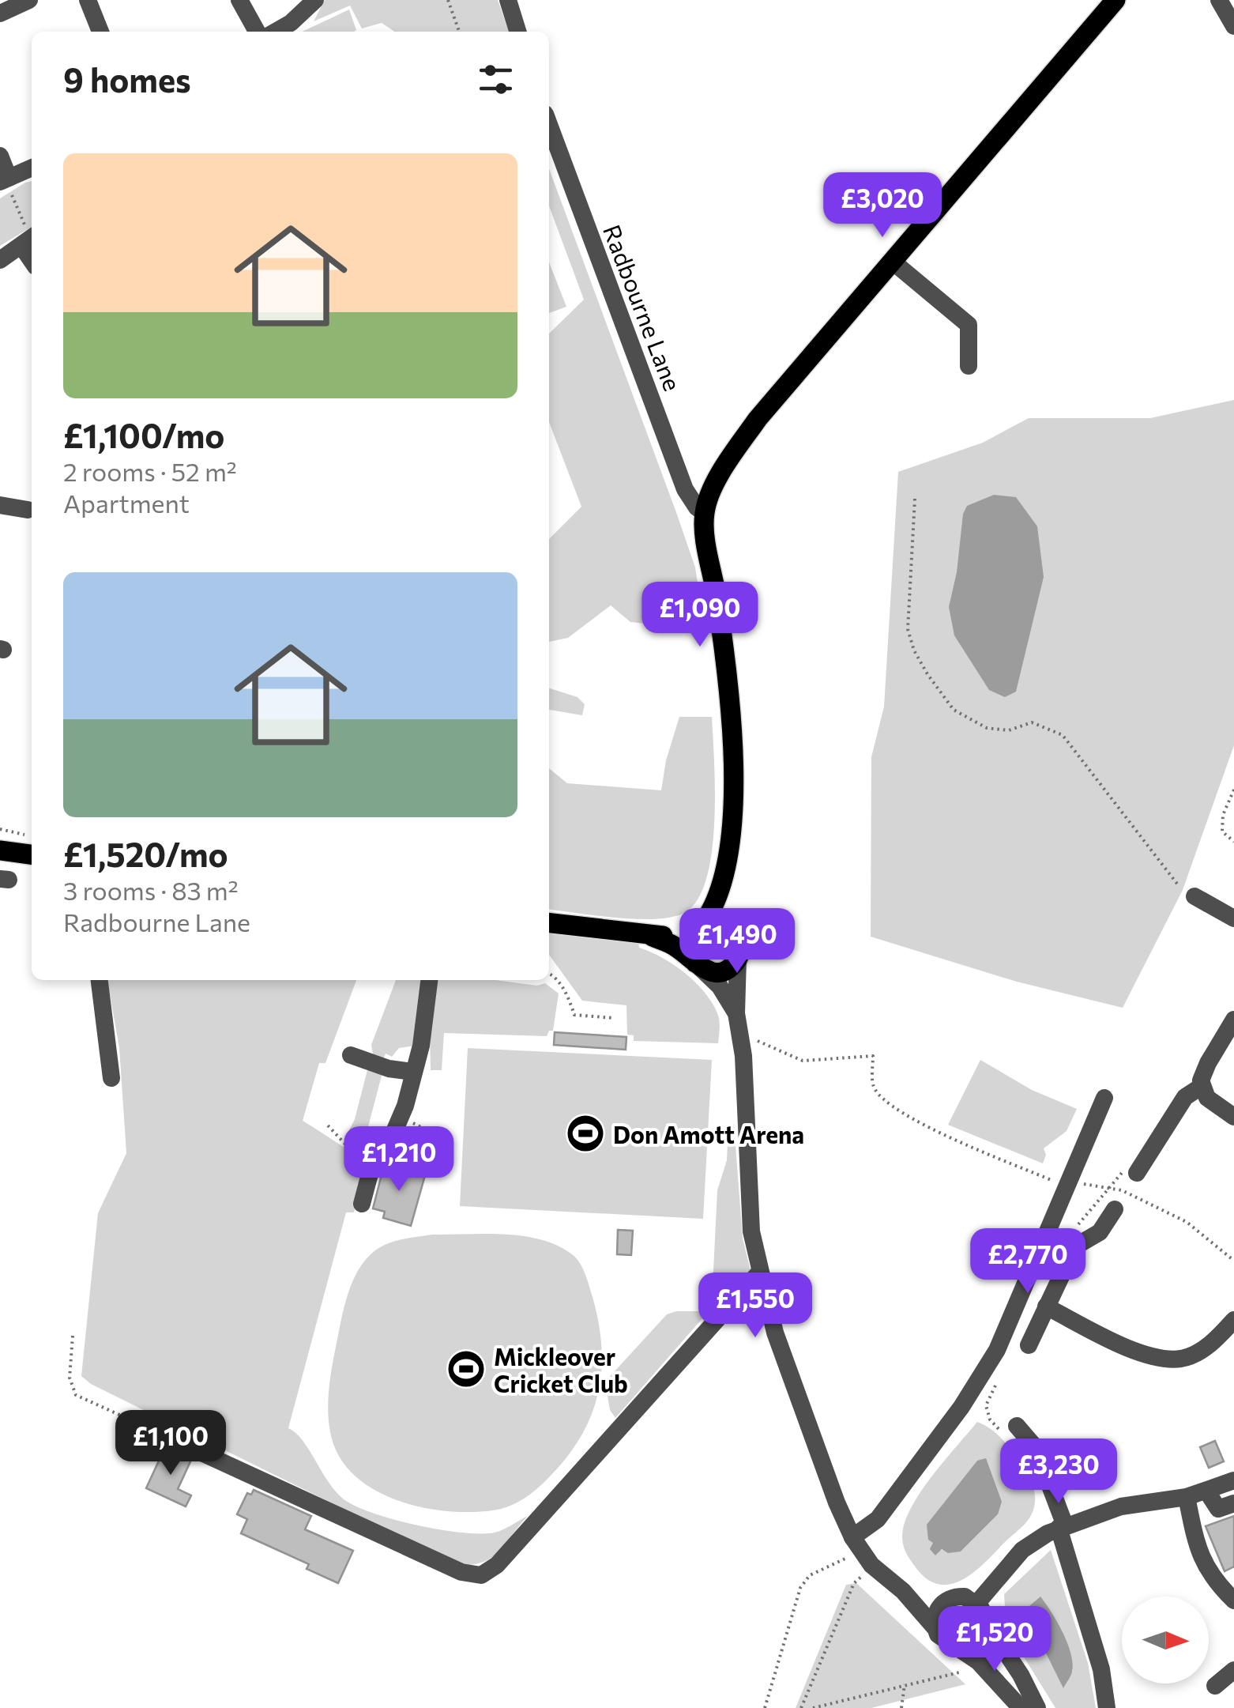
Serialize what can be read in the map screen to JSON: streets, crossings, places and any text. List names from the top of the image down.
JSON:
{
  "streets": {
    "street": ["Radbourne Lane"]
  },
  "places": {
    "sports": ["Don Amott Arena", "Mickleover Cricket Club"]
  },
  "north": "right",
  "page": {
    "heading": "9 homes",
    "list": [
      {
        "name": "£1,100/mo",
        "note": "2 rooms · 52 m² · Apartment"
      },
      {
        "name": "£1,520/mo",
        "note": "3 rooms · 83 m² · Radbourne Lane"
      }
    ],
    "price": [
      "£3,020",
      "£1,090",
      "£1,490",
      "£1,210",
      "£2,770",
      "£1,550",
      "£1,100",
      "£3,230",
      "£1,520"
    ]
  }
}
